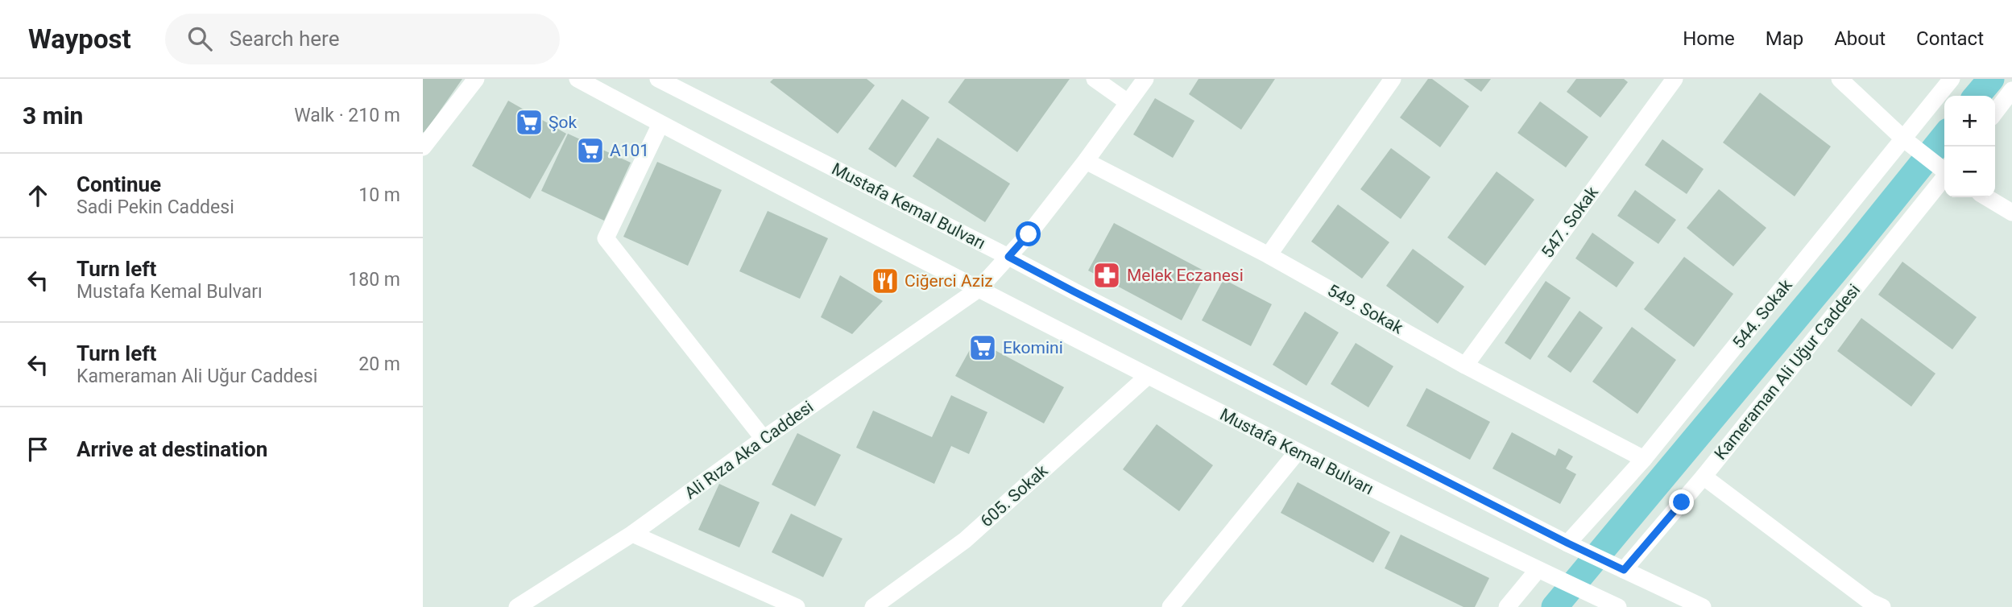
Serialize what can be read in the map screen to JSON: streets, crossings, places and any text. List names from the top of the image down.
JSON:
{
  "streets": {
    "street": [
      "Mustafa Kemal Bulvarı",
      "547. Sokak",
      "549. Sokak",
      "544. Sokak",
      "Kameraman Ali Uğur Caddesi",
      "Ali Rıza Aka Caddesi",
      "605. Sokak"
    ]
  },
  "crossings": [
    ["Mustafa Kemal Bulvarı", "544. Sokak"],
    ["Mustafa Kemal Bulvarı", "Kameraman Ali Uğur Caddesi"],
    ["Mustafa Kemal Bulvarı", "Ali Rıza Aka Caddesi"],
    ["Mustafa Kemal Bulvarı", "605. Sokak"],
    ["547. Sokak", "549. Sokak"],
    ["549. Sokak", "544. Sokak"],
    ["549. Sokak", "Ali Rıza Aka Caddesi"]
  ],
  "places": {
    "supermarket": ["Şok", "A101", "Ekomini"],
    "pharmacy": ["Melek Eczanesi"],
    "restaurant": ["Ciğerci Aziz"]
  },
  "page": {
    "header": "Waypost",
    "search": "Search here",
    "nav": [
      "Home",
      "Map",
      "About",
      "Contact"
    ],
    "heading": ["3 min", "Walk · 210 m"],
    "map_buttons": ["+", "−"],
    "list": [
      ["Continue", "Sadi Pekin Caddesi", "10 m"],
      ["Turn left", "Mustafa Kemal Bulvarı", "180 m"],
      ["Turn left", "Kameraman Ali Uğur Caddesi", "20 m"],
      "Arrive at destination"
    ]
  }
}
